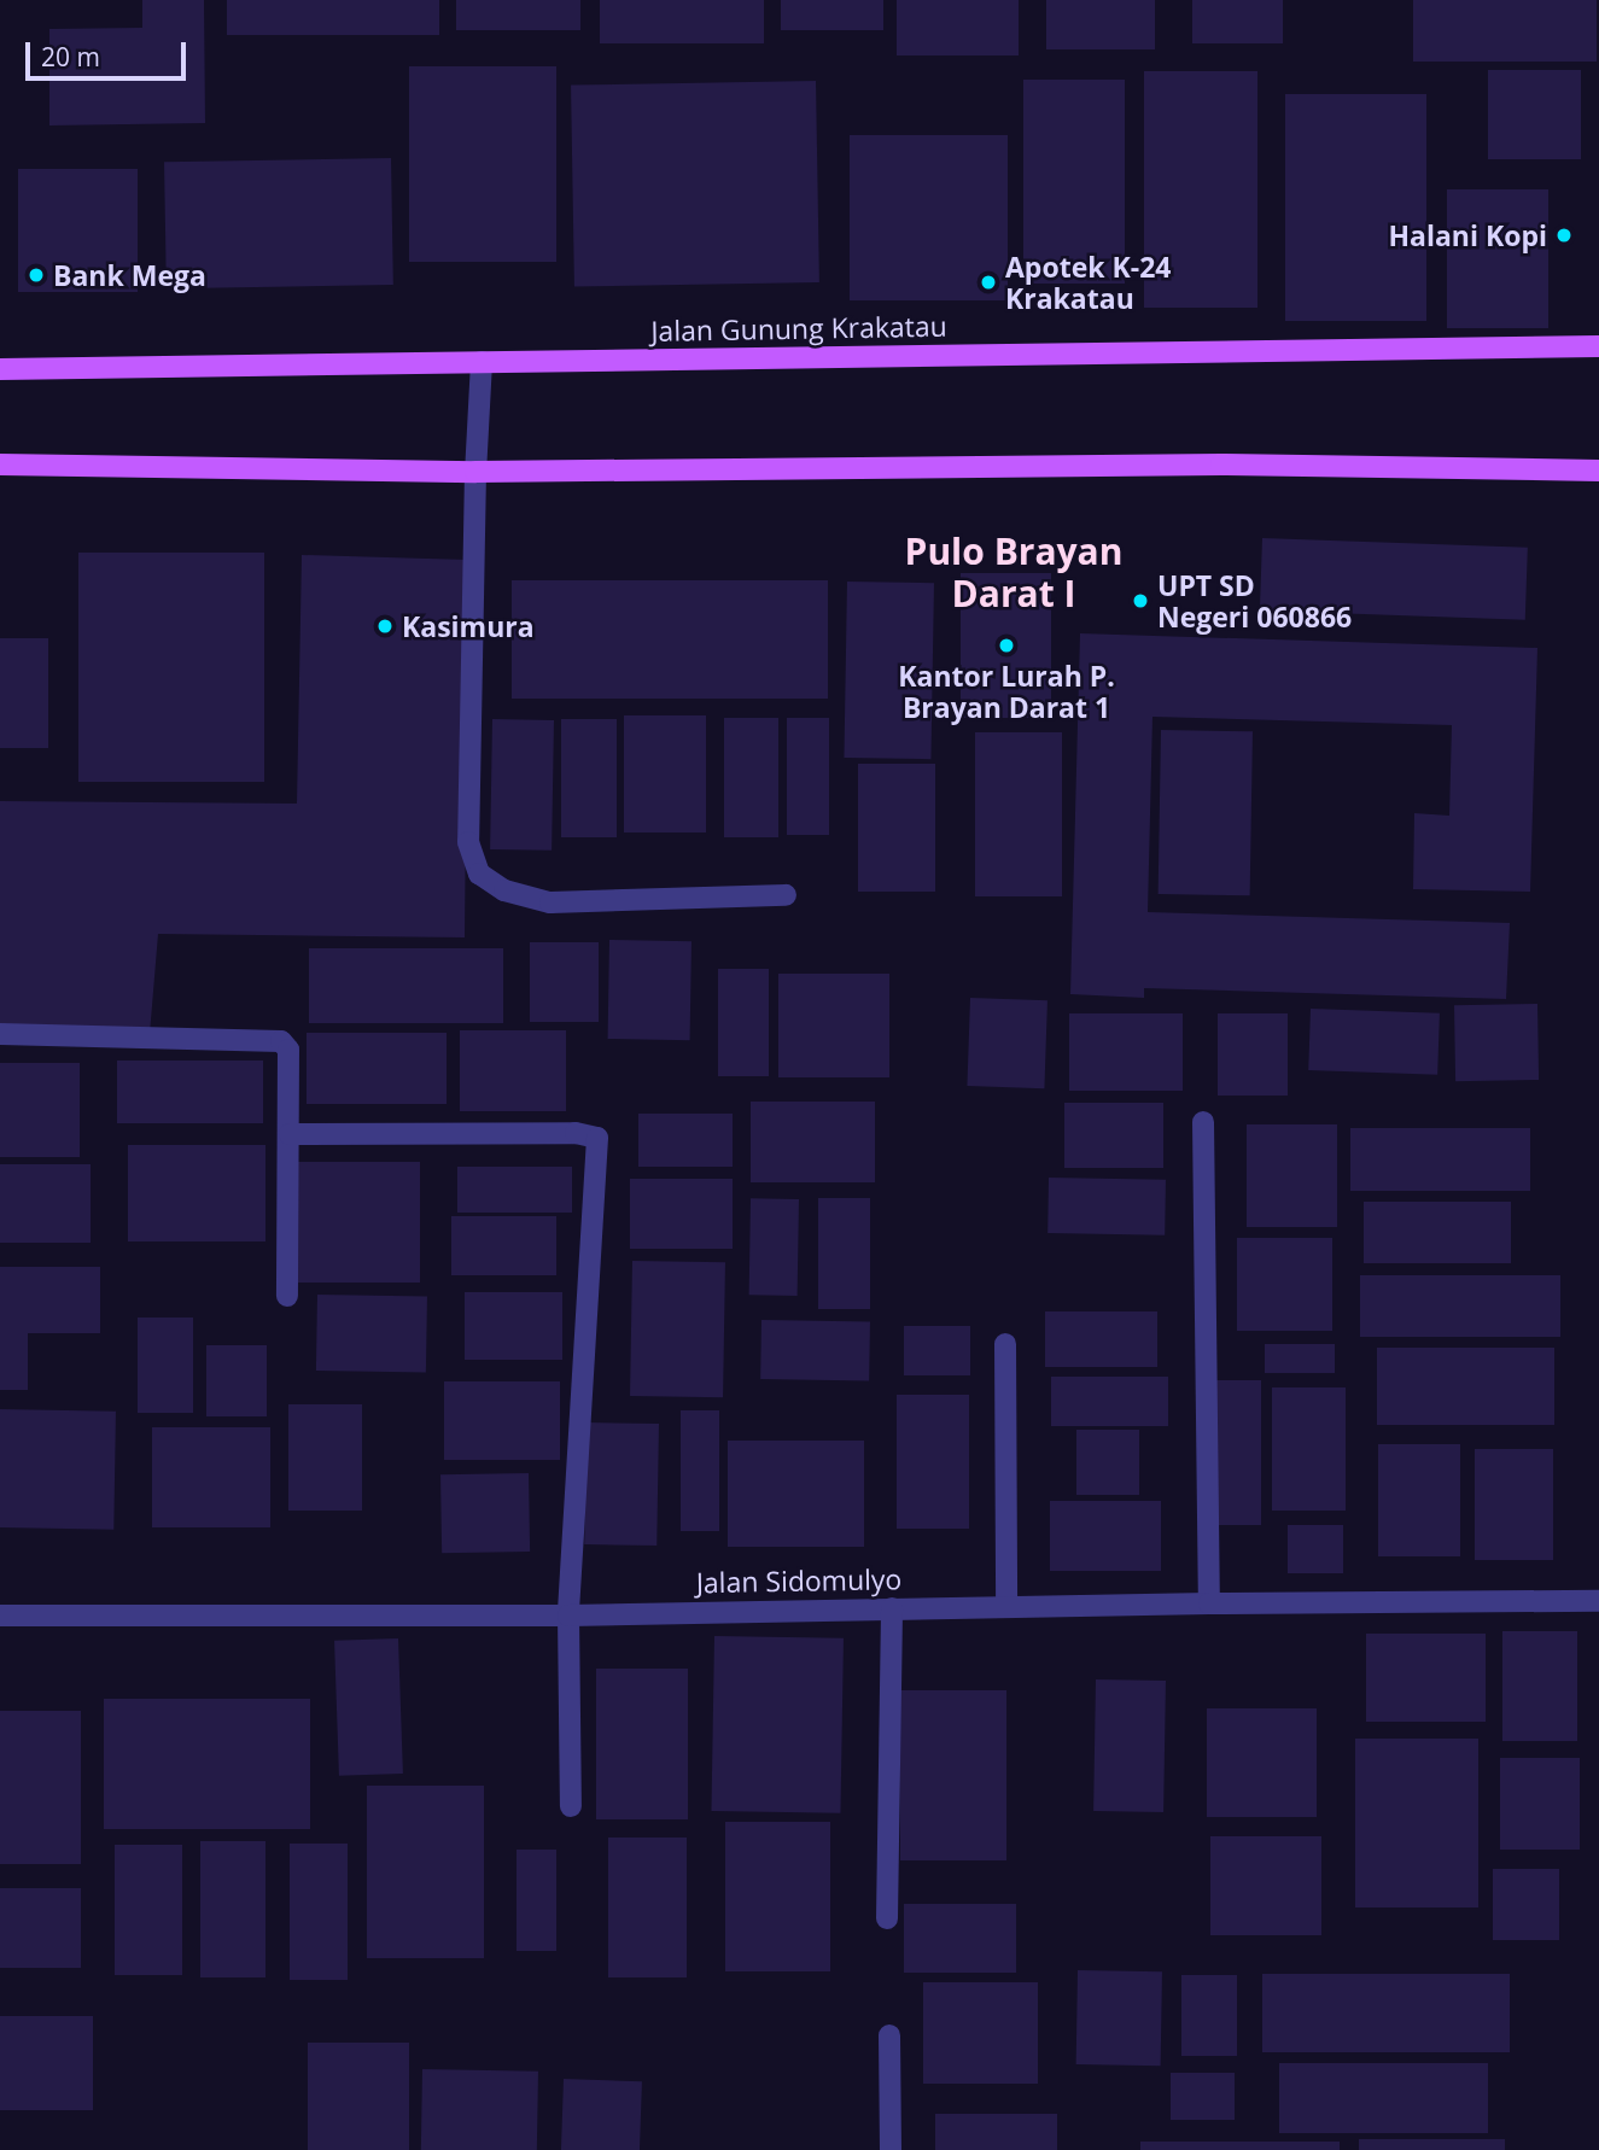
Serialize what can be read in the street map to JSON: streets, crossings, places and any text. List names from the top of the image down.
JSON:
{
  "streets": {
    "main road": ["Jalan Gunung Krakatau"],
    "street": ["Jalan Sidomulyo"]
  },
  "districts": ["Pulo Brayan Darat I"],
  "places": [
    "Halani Kopi",
    "Bank Mega",
    "Apotek K-24 Krakatau",
    "UPT SD Negeri 060866",
    "Kasimura",
    "Kantor Lurah P. Brayan Darat 1"
  ],
  "scale_bar": "20 m"
}
